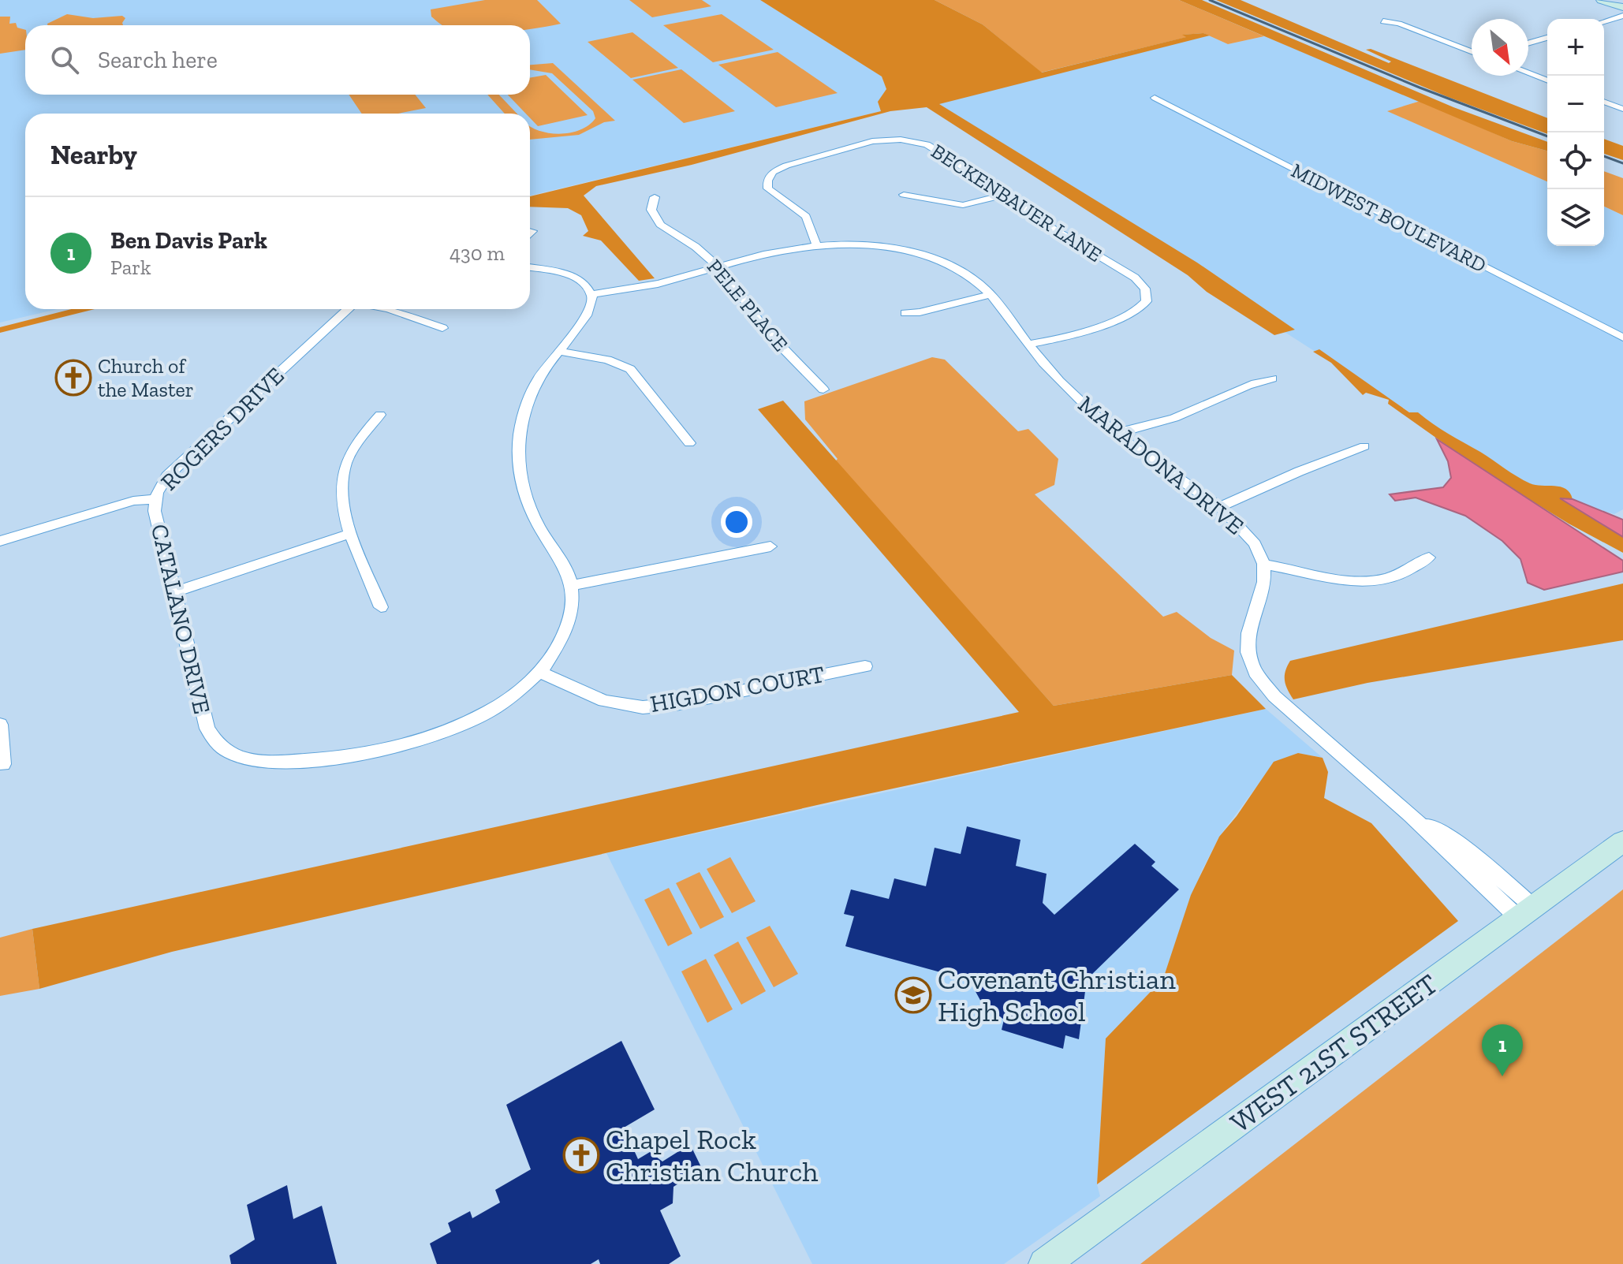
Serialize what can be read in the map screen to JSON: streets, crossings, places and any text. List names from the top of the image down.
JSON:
{
  "streets": {
    "street": [
      "BECKENBAUER LANE",
      "MIDWEST BOULEVARD",
      "PELE PLACE",
      "ROGERS DRIVE",
      "MARADONA DRIVE",
      "CATALANO DRIVE",
      "HIGDON COURT",
      "WEST 21ST STREET"
    ]
  },
  "crossings": [
    ["BECKENBAUER LANE", "MARADONA DRIVE"],
    ["PELE PLACE", "MARADONA DRIVE"],
    ["ROGERS DRIVE", "CATALANO DRIVE"],
    ["CATALANO DRIVE", "HIGDON COURT"]
  ],
  "places": {
    "church": ["Church of the Master", "Chapel Rock Christian Church"],
    "school or university": ["Covenant Christian High School"]
  },
  "north": "bottom right",
  "page": {
    "map_buttons": ["+", "−"],
    "search": "Search here",
    "heading": "Nearby",
    "list": [
      {
        "mark": "1",
        "name": "Ben Davis Park",
        "note": "Park",
        "value": "430 m"
      }
    ],
    "pins": "1"
  }
}
